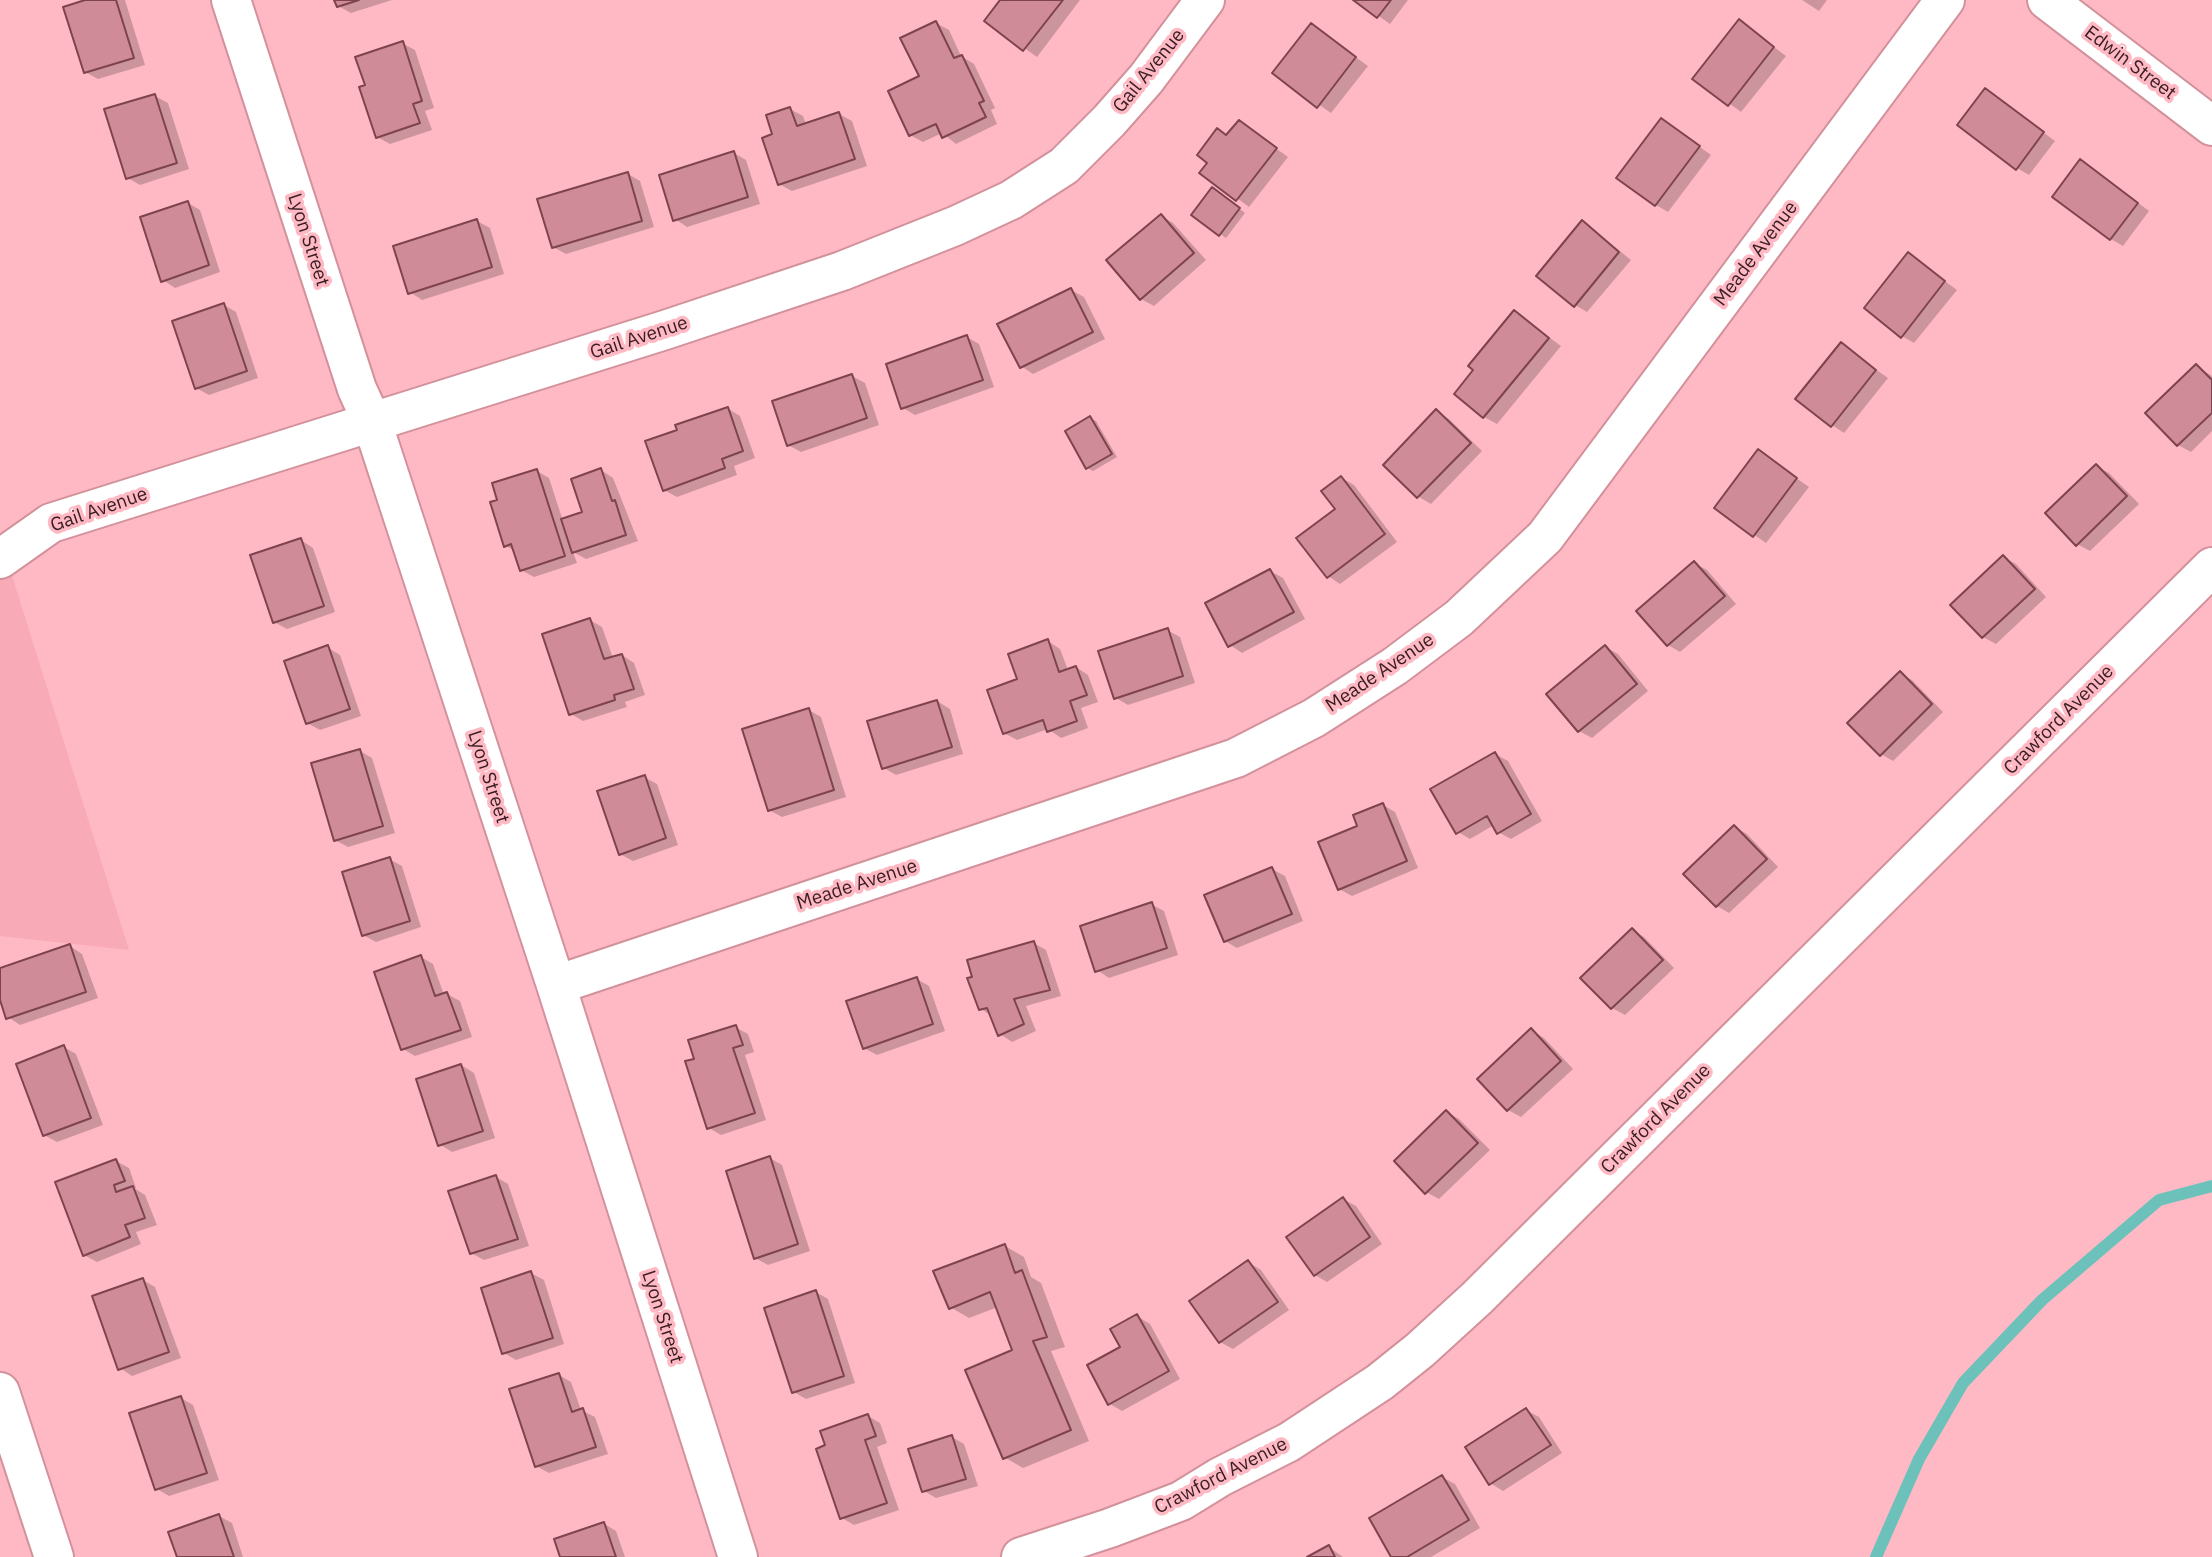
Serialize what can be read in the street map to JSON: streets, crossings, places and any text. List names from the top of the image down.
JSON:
{
  "streets": {
    "street": [
      "Edwin Street",
      "Gail Avenue",
      "Lyon Street",
      "Meade Avenue",
      "Crawford Avenue"
    ]
  },
  "crossings": [
    ["Gail Avenue", "Lyon Street"],
    ["Lyon Street", "Meade Avenue"]
  ]
}
